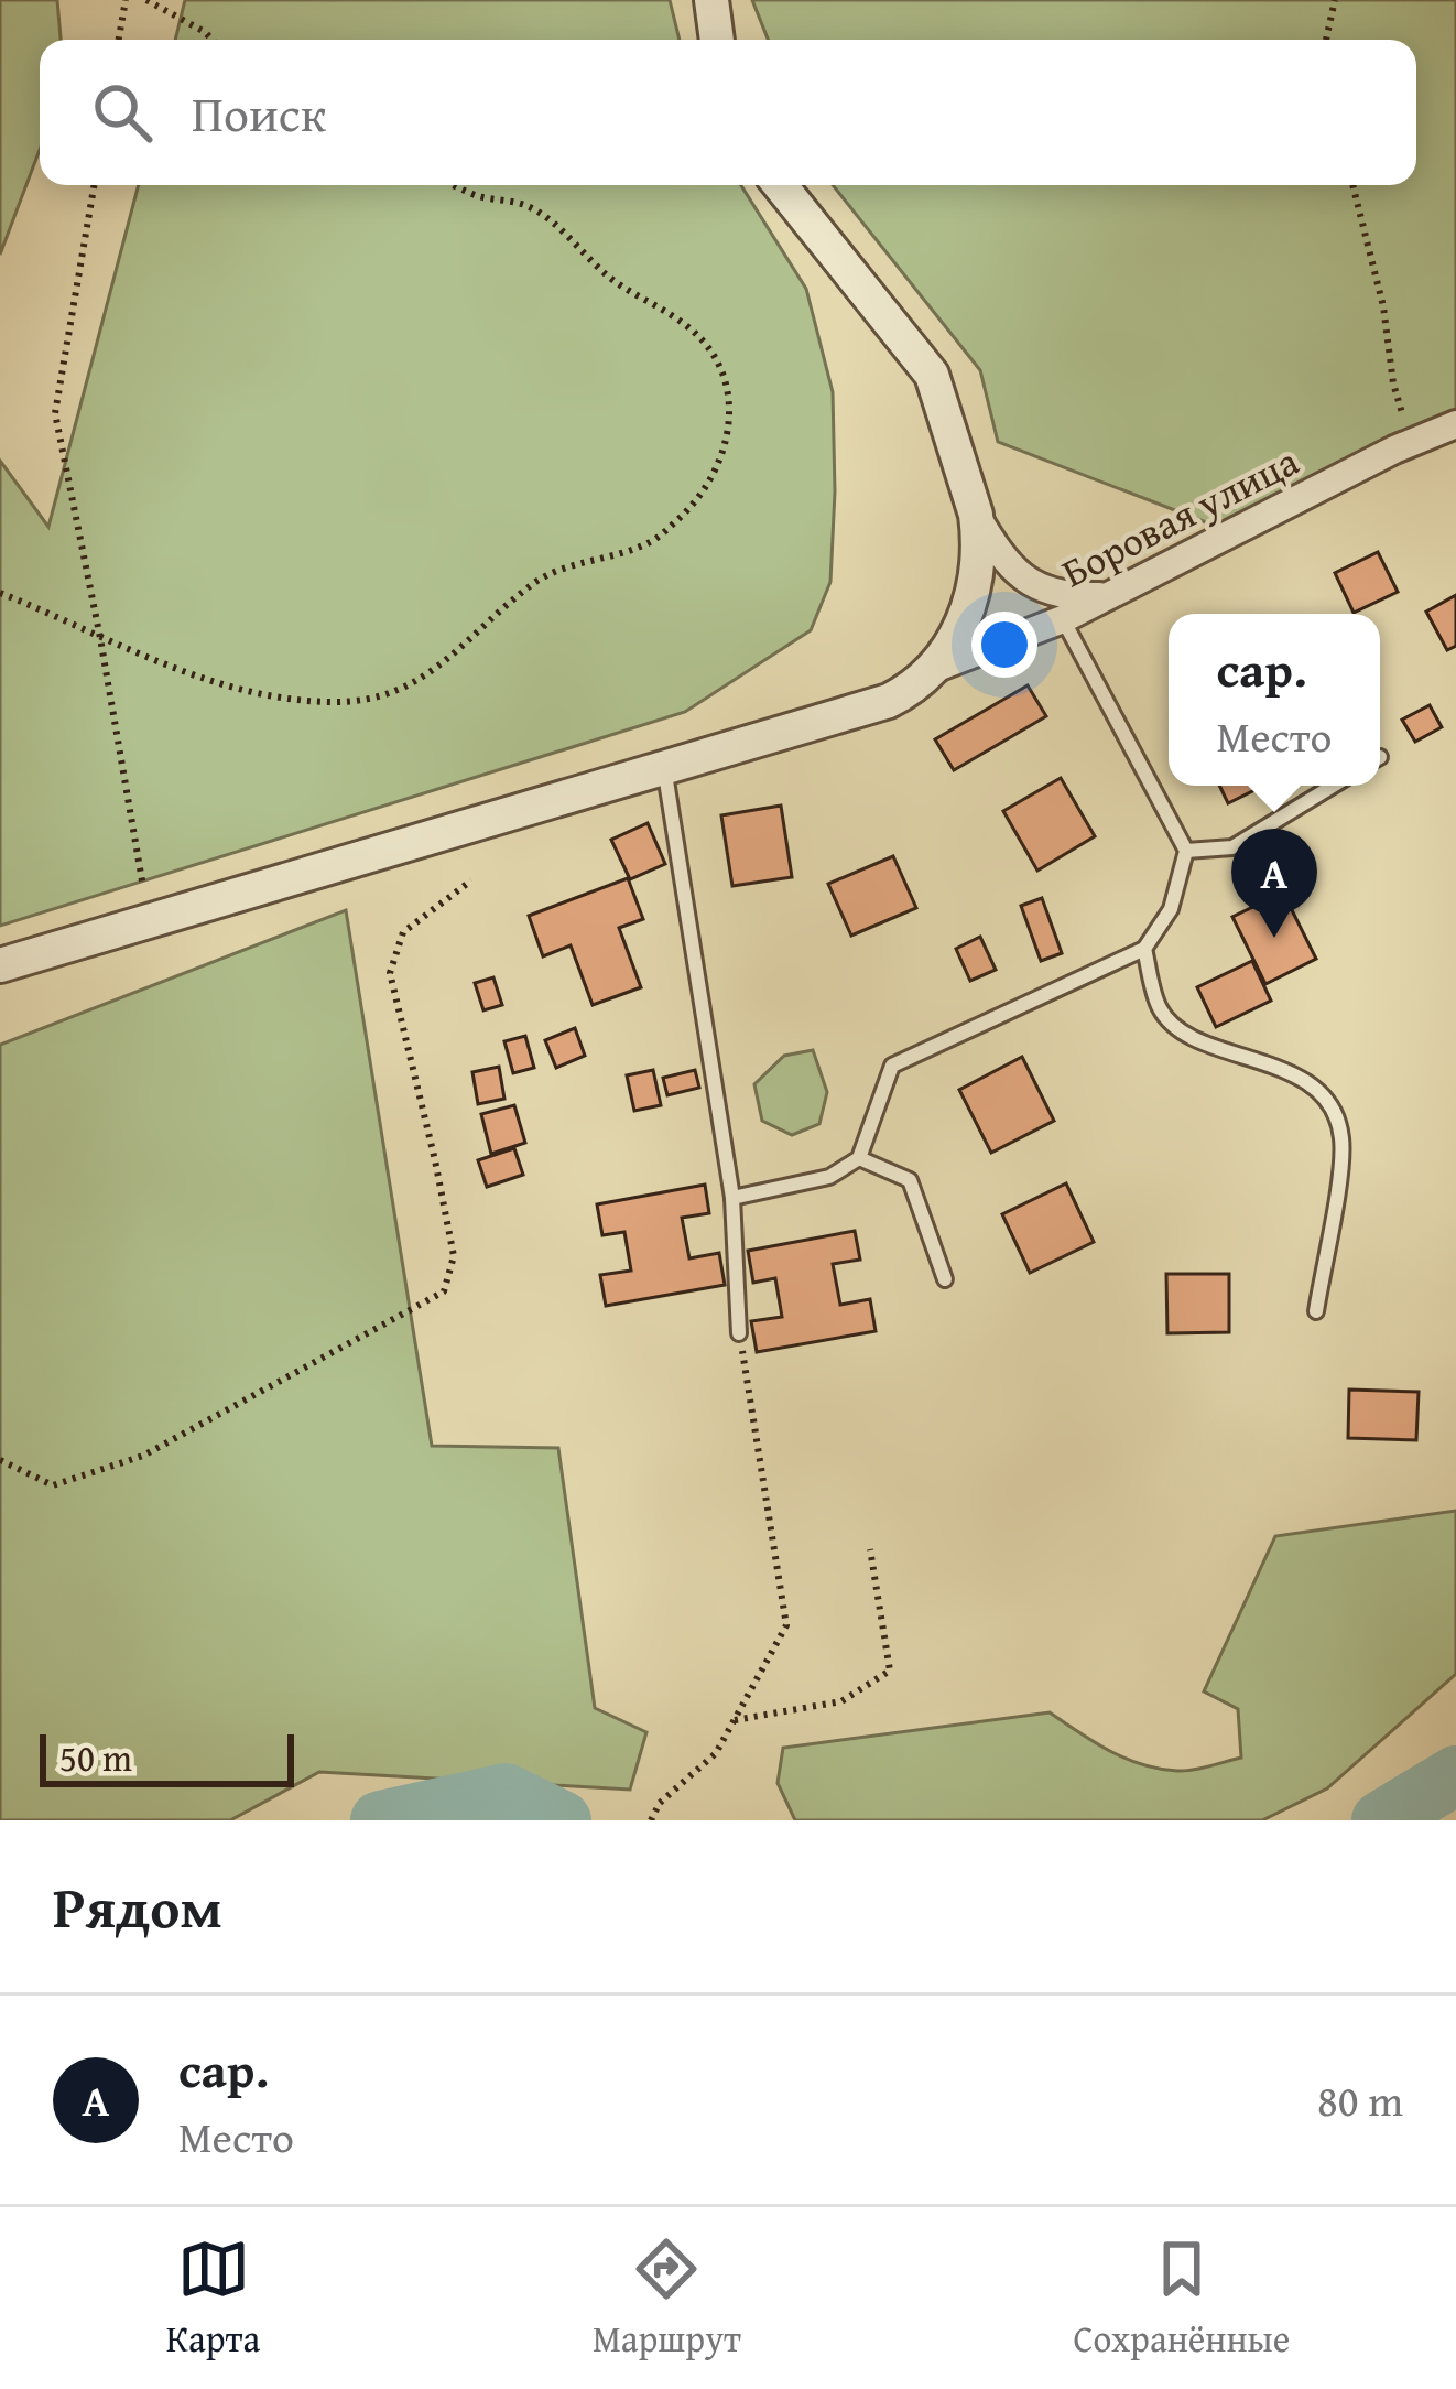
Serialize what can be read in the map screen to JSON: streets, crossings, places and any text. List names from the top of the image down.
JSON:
{
  "streets": {
    "street": ["Боровая улица"]
  },
  "scale_bar": "50 m",
  "page": {
    "search": "Поиск",
    "popup": ["сар.", "Место"],
    "pins": "A",
    "scale": "50 m",
    "heading": "Рядом",
    "list": [
      {
        "mark": "A",
        "name": "сар.",
        "note": "Место",
        "value": "80 m"
      }
    ],
    "nav": ["Карта", "Маршрут", "Сохранённые"]
  }
}
